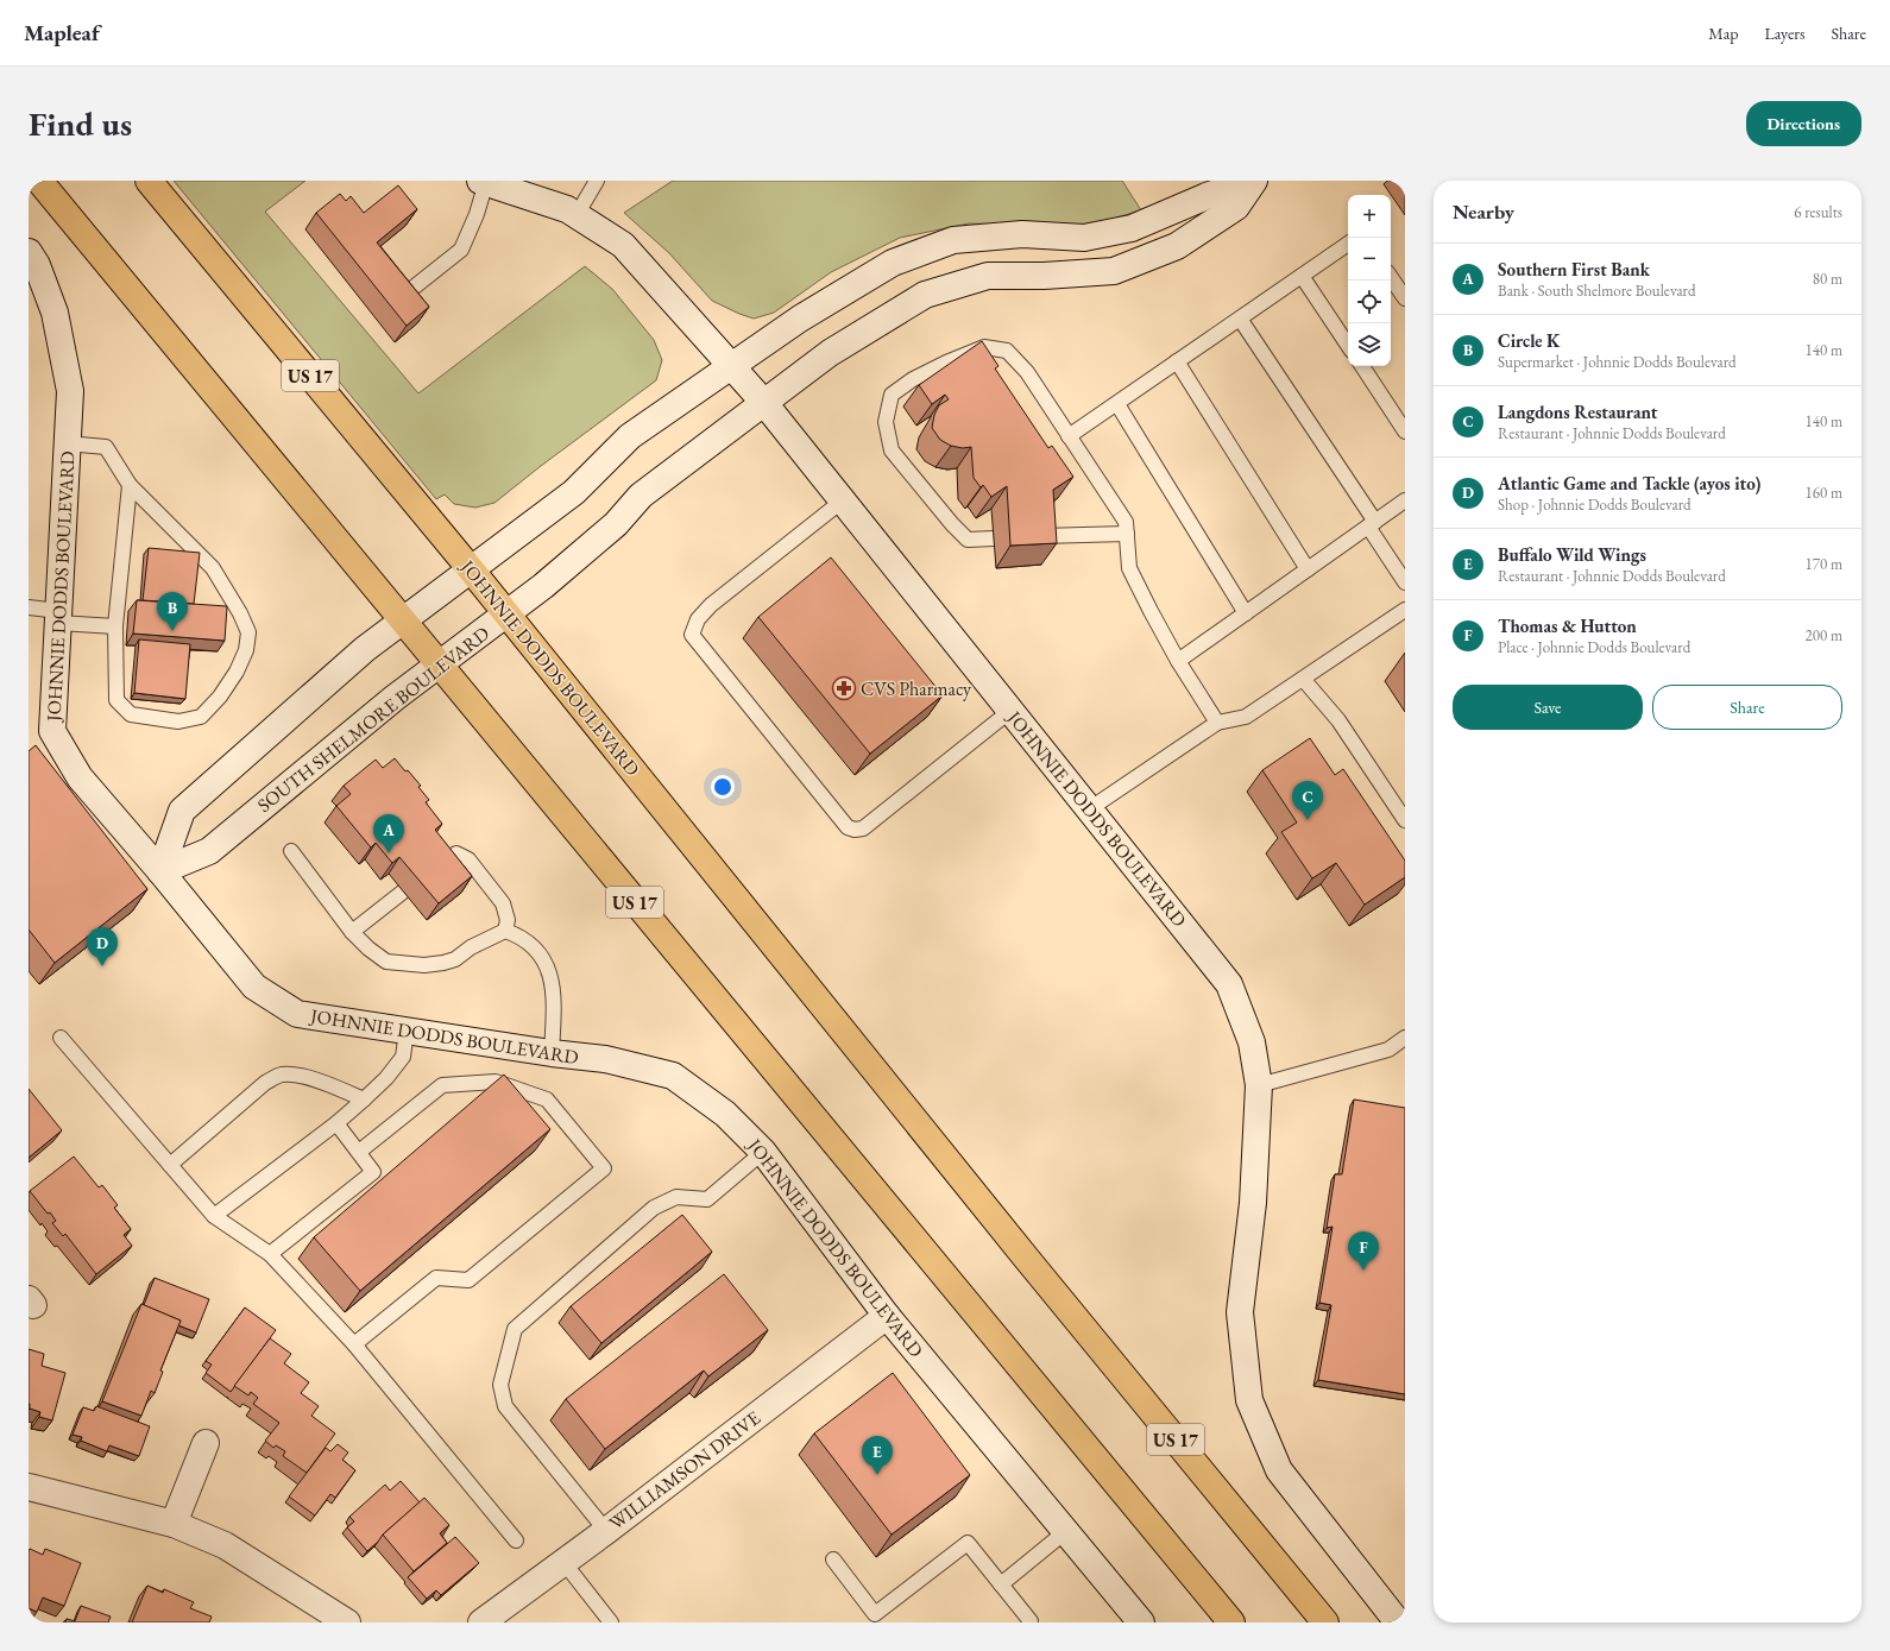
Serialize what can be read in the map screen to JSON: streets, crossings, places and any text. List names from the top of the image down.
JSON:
{
  "streets": {
    "highway": ["US 17", "JOHNNIE DODDS BOULEVARD"],
    "street": ["SOUTH SHELMORE BOULEVARD", "WILLIAMSON DRIVE"]
  },
  "crossings": [
    ["US 17", "SOUTH SHELMORE BOULEVARD"],
    ["JOHNNIE DODDS BOULEVARD", "SOUTH SHELMORE BOULEVARD"],
    ["JOHNNIE DODDS BOULEVARD", "WILLIAMSON DRIVE"]
  ],
  "places": {
    "pharmacy": ["CVS Pharmacy"]
  },
  "page": {
    "header": "Mapleaf",
    "nav": ["Map", "Layers", "Share"],
    "buttons": [
      "Directions",
      ["Save", "Share"]
    ],
    "title": "Find us",
    "heading": ["Nearby", "6 results"],
    "map_buttons": ["+", "−"],
    "list": [
      {
        "mark": "A",
        "name": "Southern First Bank",
        "note": "Bank · South Shelmore Boulevard",
        "value": "80 m"
      },
      {
        "mark": "B",
        "name": "Circle K",
        "note": "Supermarket · Johnnie Dodds Boulevard",
        "value": "140 m"
      },
      {
        "mark": "C",
        "name": "Langdons Restaurant",
        "note": "Restaurant · Johnnie Dodds Boulevard",
        "value": "140 m"
      },
      {
        "mark": "D",
        "name": "Atlantic Game and Tackle (ayos ito)",
        "note": "Shop · Johnnie Dodds Boulevard",
        "value": "160 m"
      },
      {
        "mark": "E",
        "name": "Buffalo Wild Wings",
        "note": "Restaurant · Johnnie Dodds Boulevard",
        "value": "170 m"
      },
      {
        "mark": "F",
        "name": "Thomas & Hutton",
        "note": "Place · Johnnie Dodds Boulevard",
        "value": "200 m"
      }
    ],
    "pins": [
      "B",
      "C",
      "A",
      "D",
      "F",
      "E"
    ]
  }
}
